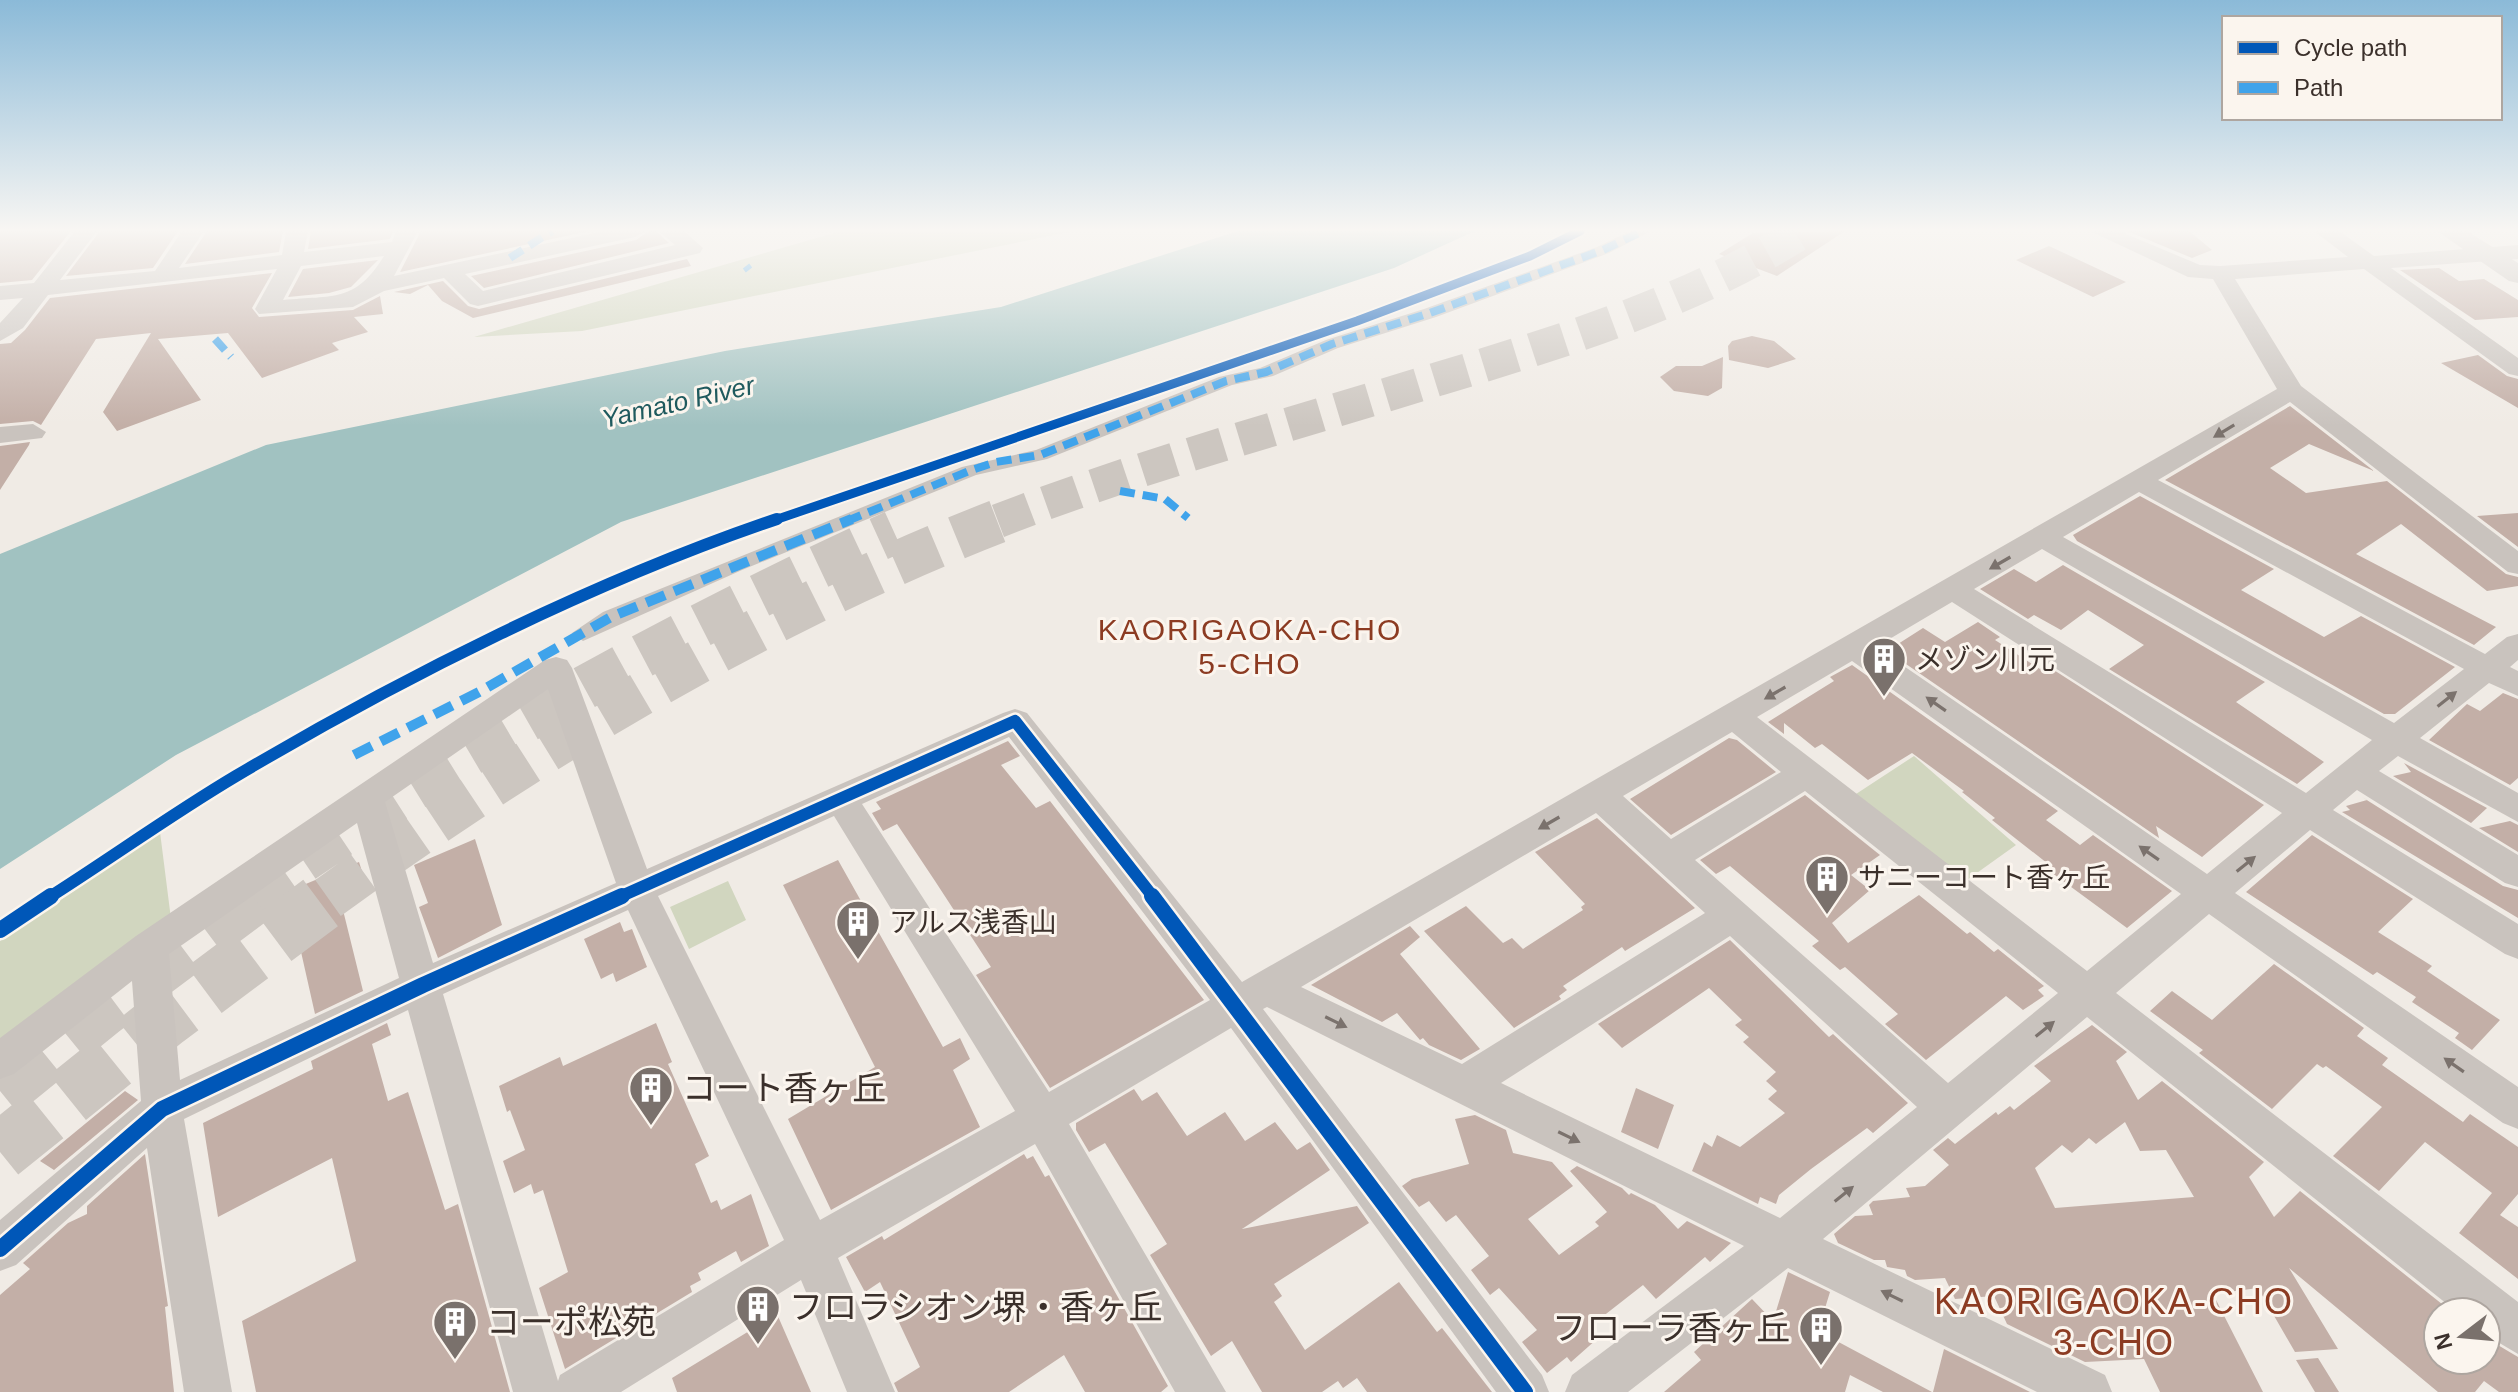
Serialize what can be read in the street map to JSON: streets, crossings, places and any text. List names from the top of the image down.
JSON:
{
  "districts": ["KAORIGAOKA-CHO 5-CHO", "KAORIGAOKA-CHO 3-CHO"],
  "water": ["Yamato River"],
  "places": {
    "building": [
      "メゾン川元",
      "サニーコート香ヶ丘",
      "アルス浅香山",
      "コート香ヶ丘",
      "フロラシオン堺・香ヶ丘",
      "コーポ松苑",
      "フローラ香ヶ丘"
    ]
  },
  "legend": ["Cycle path", "Path"],
  "north": "left"
}
